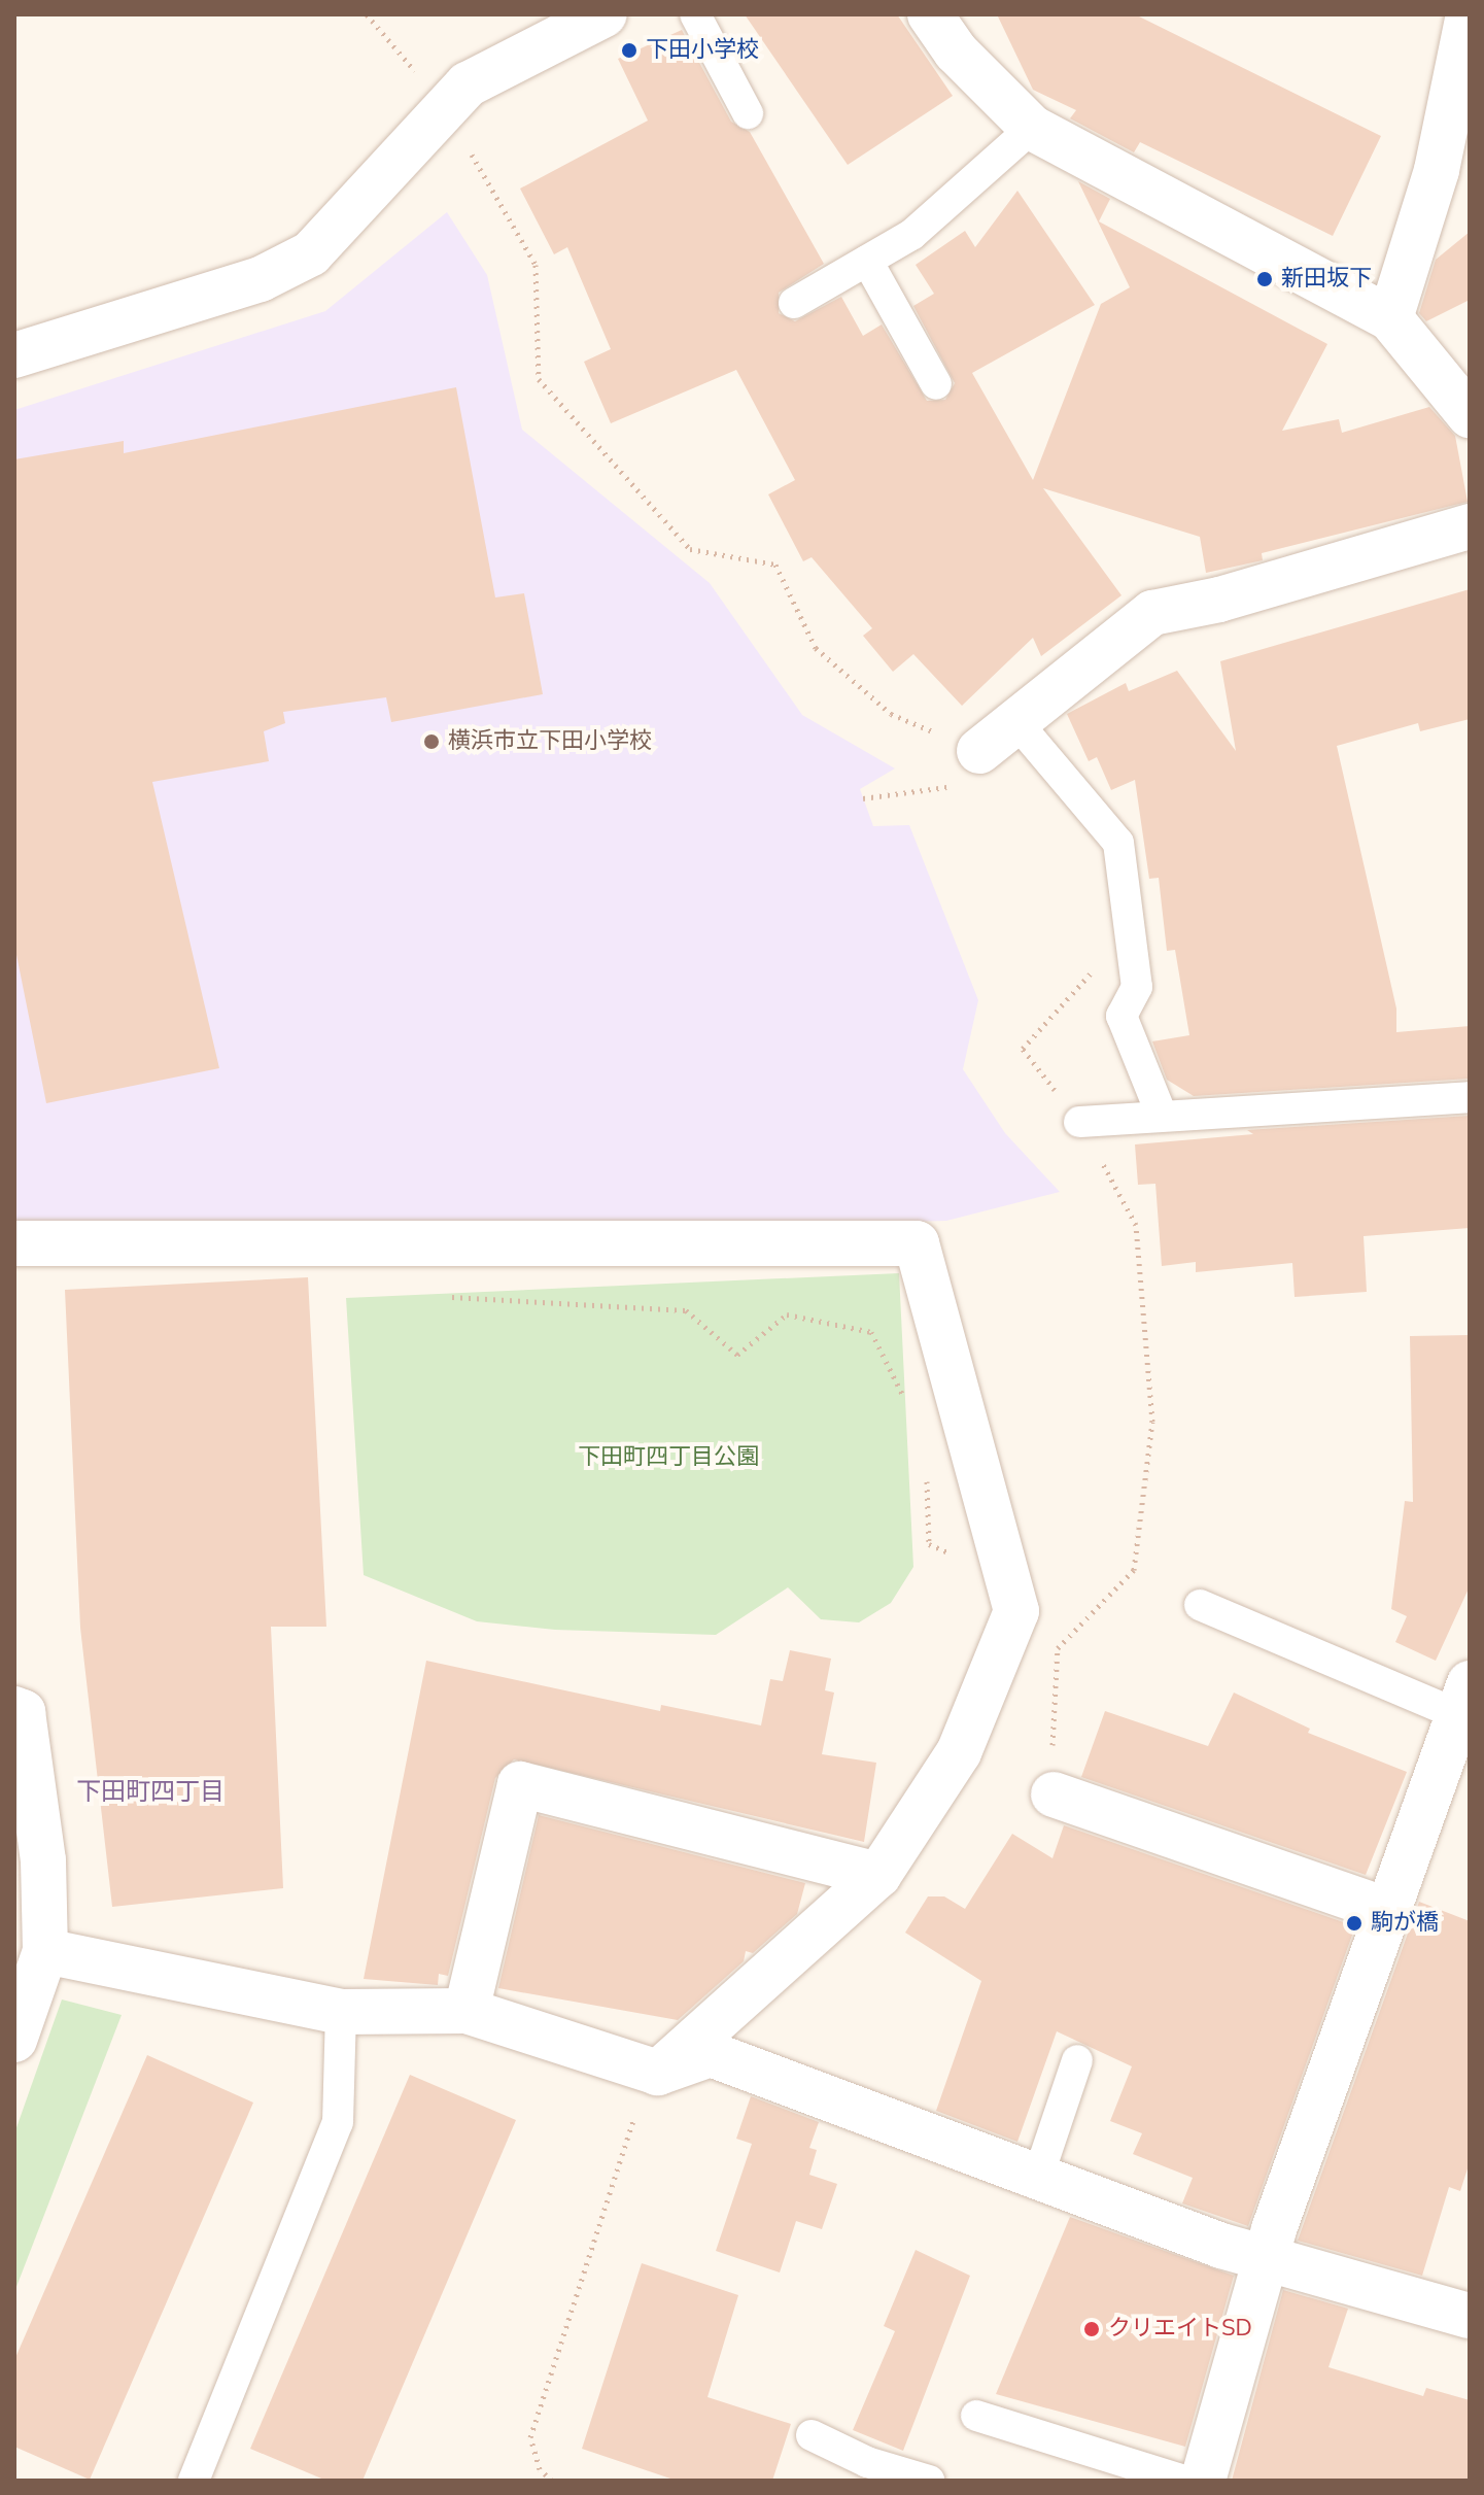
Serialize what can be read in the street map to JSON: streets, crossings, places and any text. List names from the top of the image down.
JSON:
{
  "districts": ["下田町四丁目"],
  "parks": ["下田町四丁目公園"],
  "places": [
    "下田小学校",
    "新田坂下",
    "横浜市立下田小学校",
    "駒が橋",
    "クリエイトSD"
  ]
}
